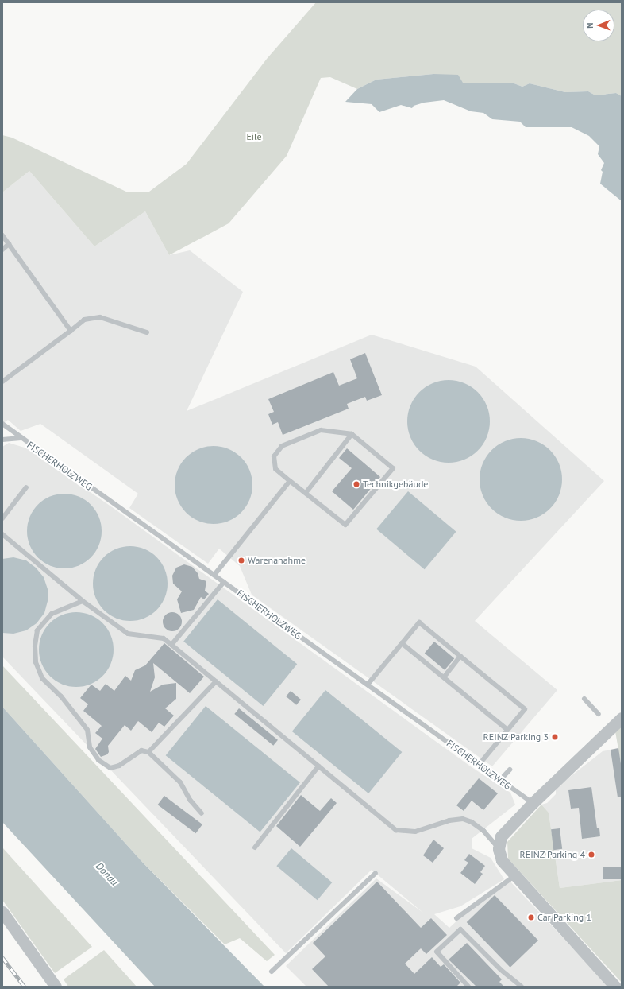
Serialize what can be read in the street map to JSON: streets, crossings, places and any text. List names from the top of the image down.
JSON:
{
  "streets": {
    "lane": ["FISCHERHOLZWEG"]
  },
  "water": ["Donau"],
  "parks": ["Eile"],
  "places": [
    "Technikgebäude",
    "Warenanahme",
    "REINZ Parking 3",
    "REINZ Parking 4",
    "Car Parking 1"
  ],
  "north": "left"
}
